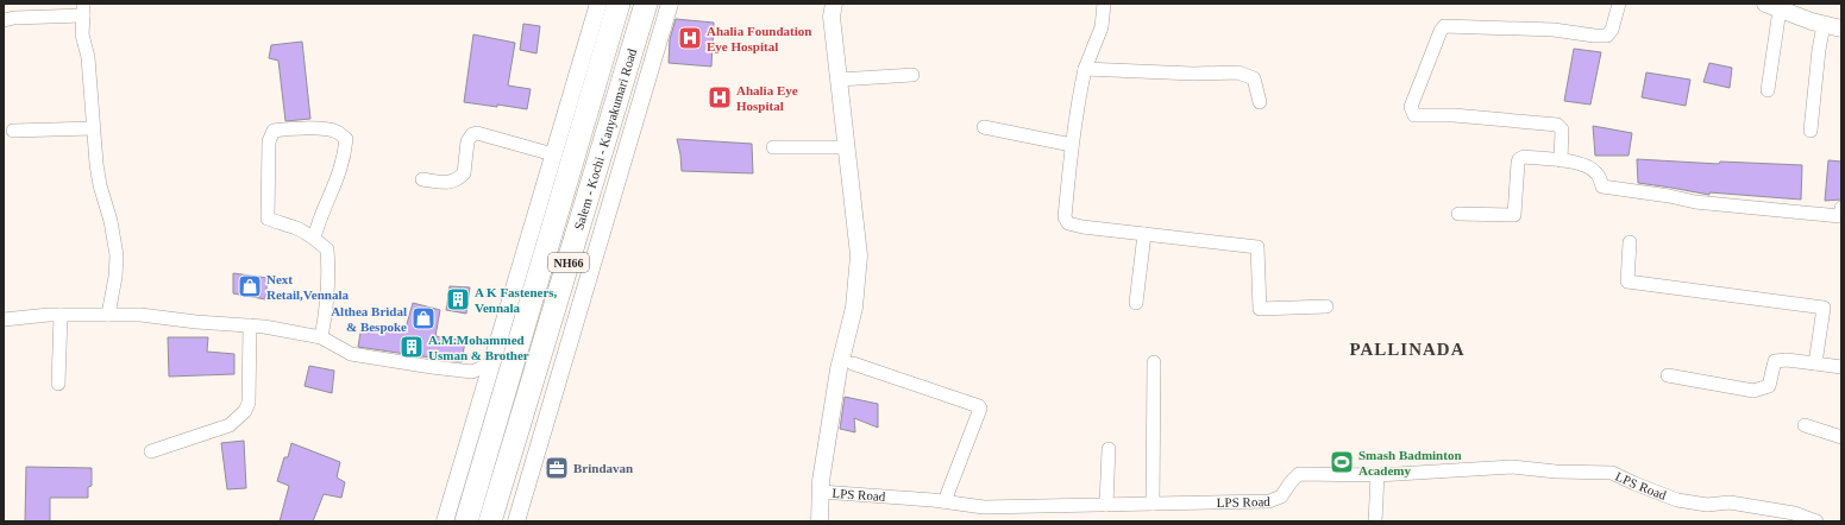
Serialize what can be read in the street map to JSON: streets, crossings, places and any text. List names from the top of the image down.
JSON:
{
  "streets": {
    "highway": ["Salem - Kochi - Kanyakumari Road", "NH66"],
    "street": ["LPS Road"]
  },
  "districts": ["PALLINADA"],
  "places": {
    "hospital": ["Ahalia Foundation Eye Hospital", "Ahalia Eye Hospital"],
    "shop": ["Next Retail,Vennala", "Althea Bridal & Bespoke"],
    "building": ["A K Fasteners, Vennala", "A.M.Mohammed Usman & Brother"],
    "sports": ["Smash Badminton Academy"],
    "office": ["Brindavan"]
  }
}
